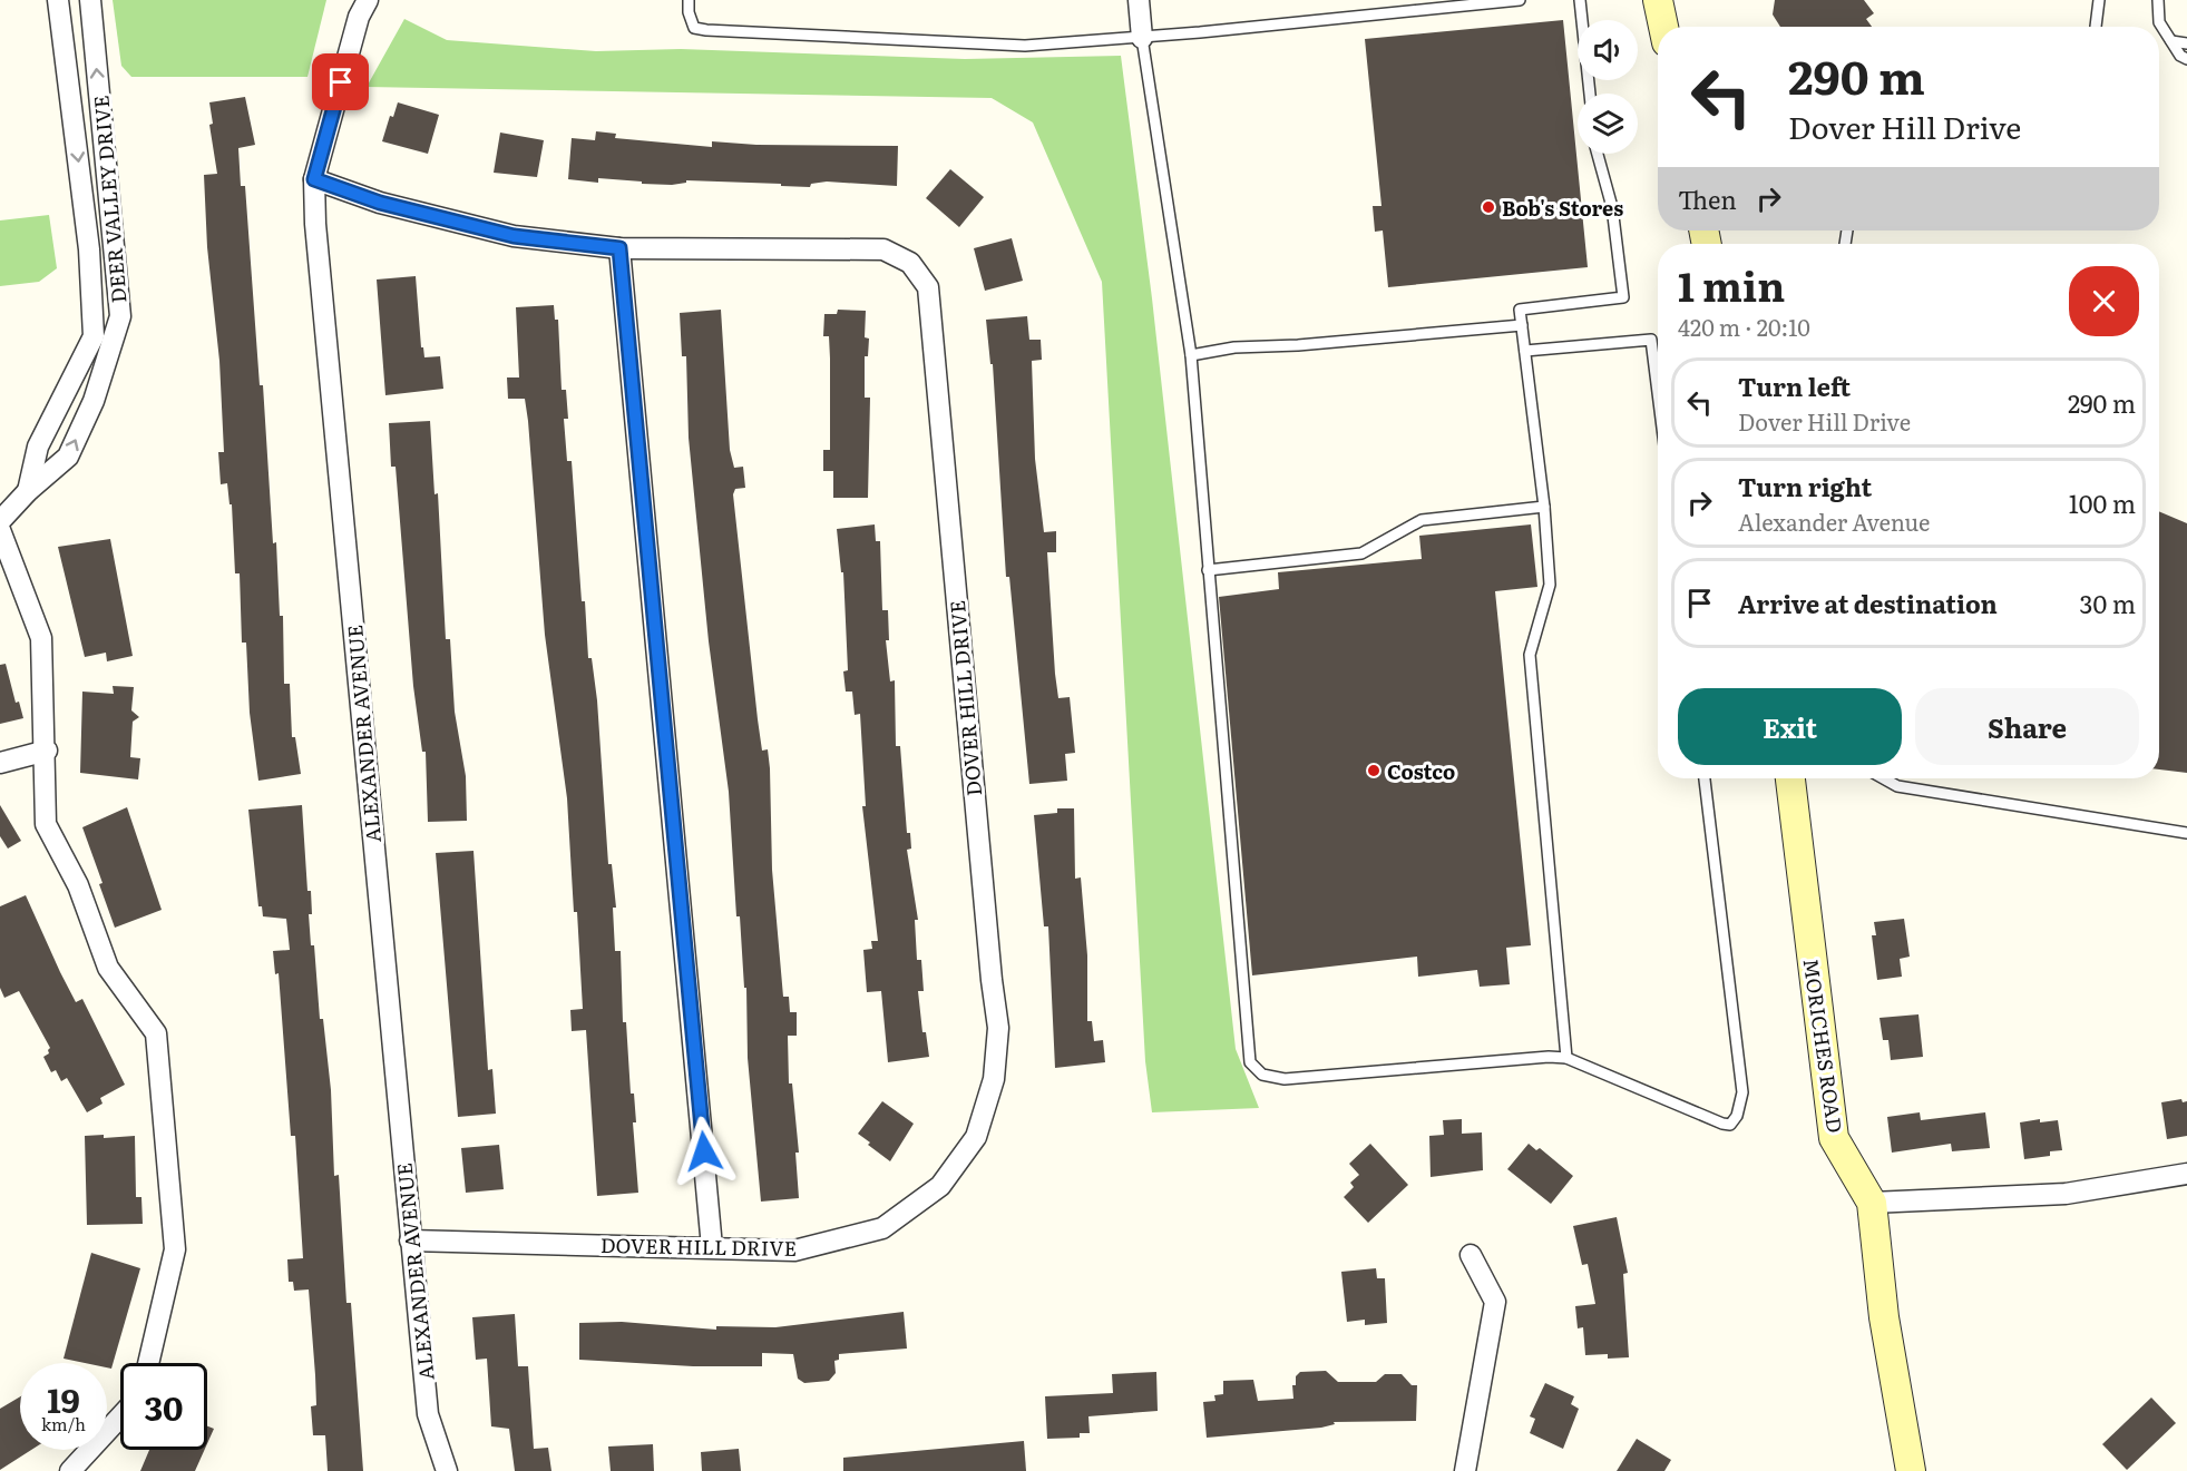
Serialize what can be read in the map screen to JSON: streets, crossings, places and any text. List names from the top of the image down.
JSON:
{
  "streets": {
    "street": [
      "DEER VALLEY DRIVE",
      "DOVER HILL DRIVE",
      "ALEXANDER AVENUE",
      "MORICHES ROAD"
    ]
  },
  "crossings": [
    ["DOVER HILL DRIVE", "ALEXANDER AVENUE"]
  ],
  "places": ["Bob's Stores", "Costco"],
  "page": {
    "turn": ["290 m", "Dover Hill Drive"],
    "then": "Then",
    "heading": ["1 min", "420 m · 20:10"],
    "list": [
      {
        "name": "Turn left",
        "note": "Dover Hill Drive",
        "value": "290 m"
      },
      {
        "name": "Turn right",
        "note": "Alexander Avenue",
        "value": "100 m"
      },
      {
        "name": "Arrive at destination",
        "value": "30 m"
      }
    ],
    "buttons": ["Exit", "Share"],
    "speed": "19 km/h",
    "limit": "30"
  }
}
